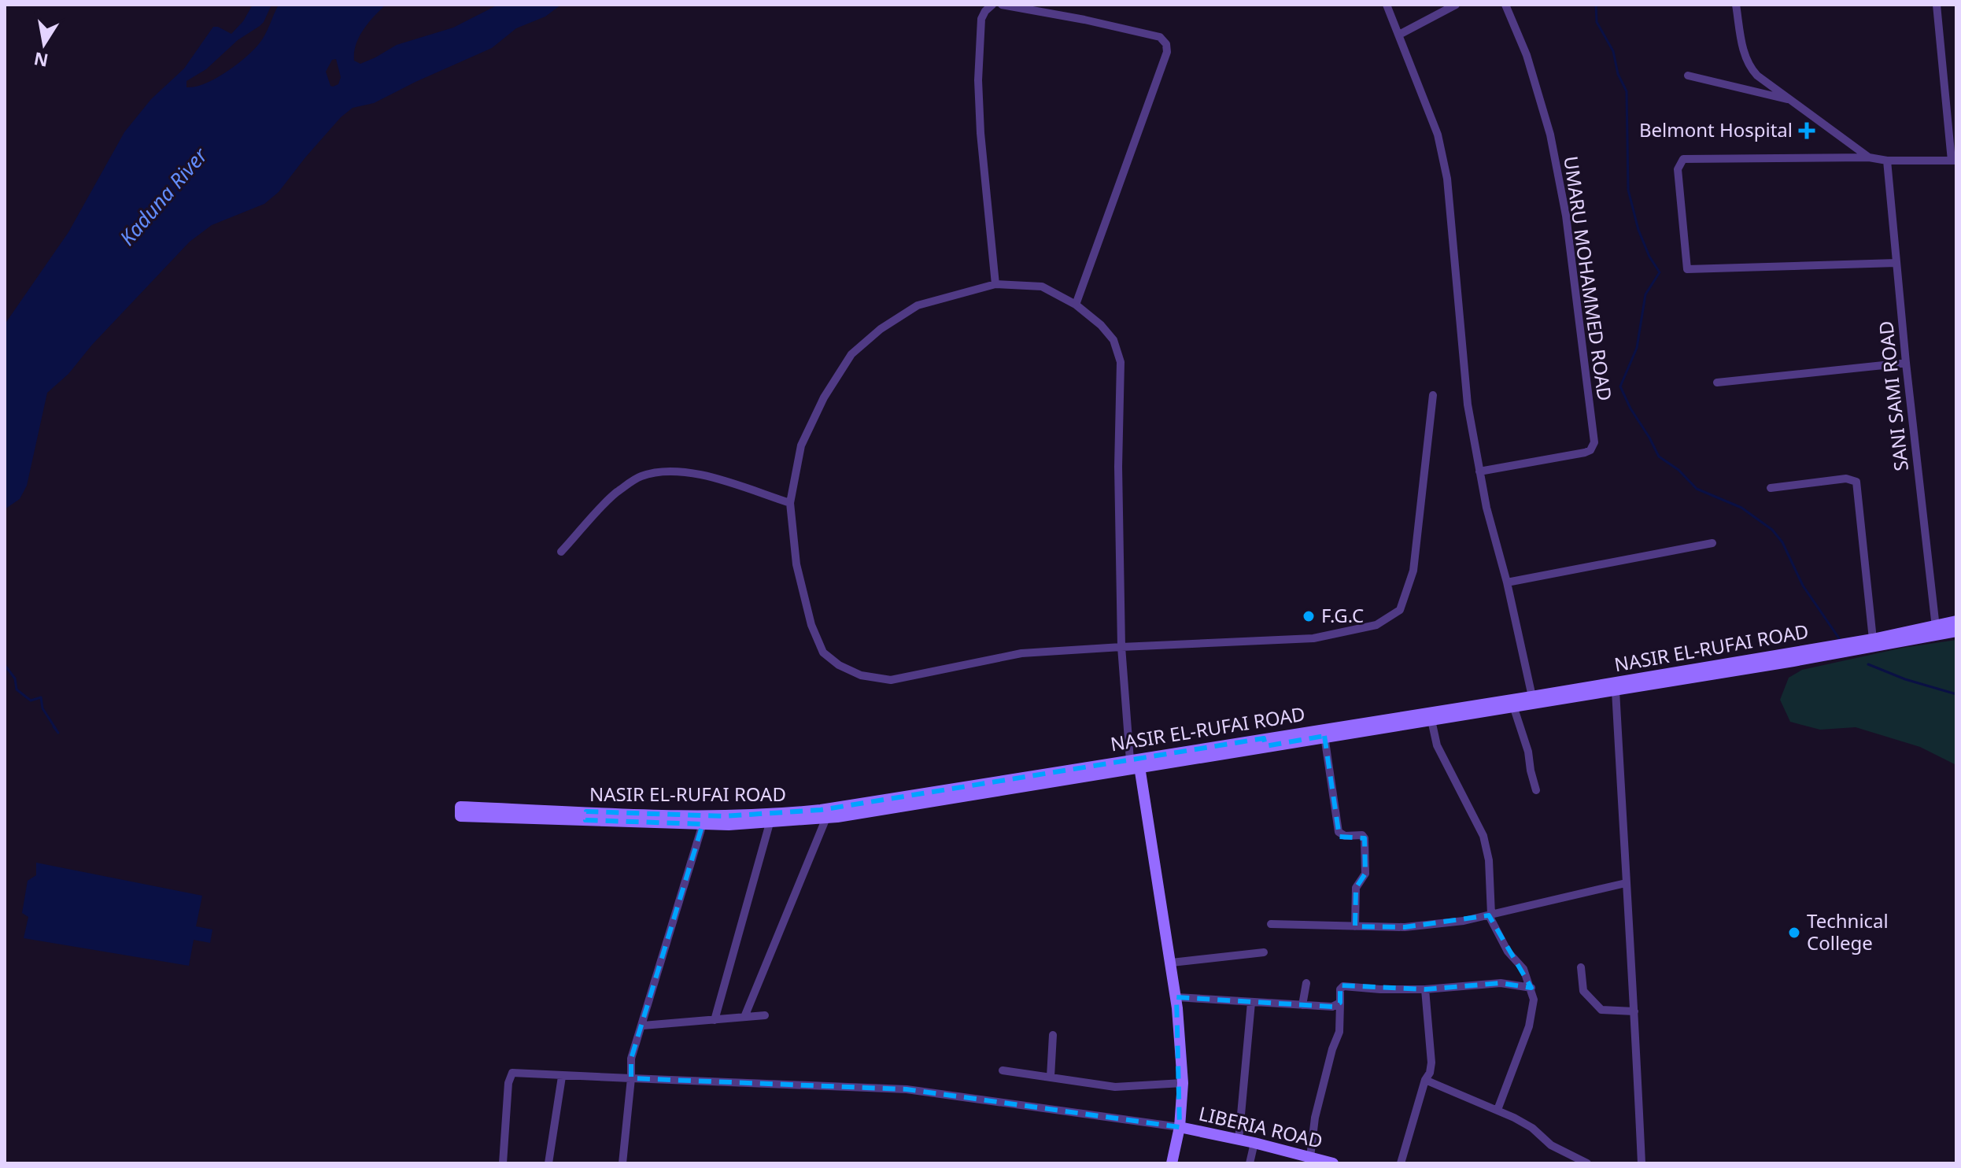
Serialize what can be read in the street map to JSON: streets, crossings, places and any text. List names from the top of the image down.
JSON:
{
  "streets": {
    "main road": ["NASIR EL-RUFAI ROAD", "LIBERIA ROAD"],
    "street": ["UMARU MOHAMMED ROAD", "SANI SAMI ROAD"]
  },
  "crossings": [
    ["SANI SAMI ROAD", "NASIR EL-RUFAI ROAD"]
  ],
  "water": ["Kaduna River"],
  "places": {
    "health": ["Belmont Hospital"],
    "other": ["F.G.C", "Technical College"]
  },
  "north": "bottom"
}
